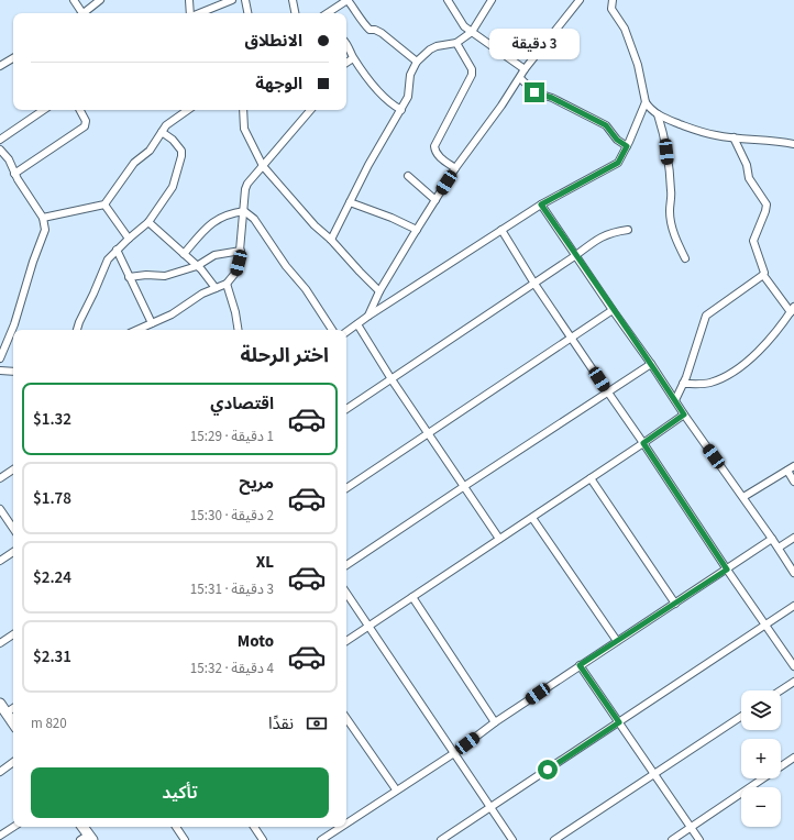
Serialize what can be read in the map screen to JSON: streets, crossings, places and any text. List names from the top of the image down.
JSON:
{
  "page": {
    "banner": ["الانطلاق", "الوجهة"],
    "bubble": "3 دقيقة",
    "heading": "اختر الرحلة",
    "list": [
      {
        "name": "اقتصادي",
        "note": "1 دقيقة · 15:29",
        "value": "$1.32"
      },
      {
        "name": "مريح",
        "note": "2 دقيقة · 15:30",
        "value": "$1.78"
      },
      {
        "name": "XL",
        "note": "3 دقيقة · 15:31",
        "value": "$2.24"
      },
      {
        "name": "Moto",
        "note": "4 دقيقة · 15:32",
        "value": "$2.31"
      }
    ],
    "map_buttons": ["+", "−"],
    "pay": ["نقدًا", "820 m"],
    "buttons": "تأكيد"
  }
}
